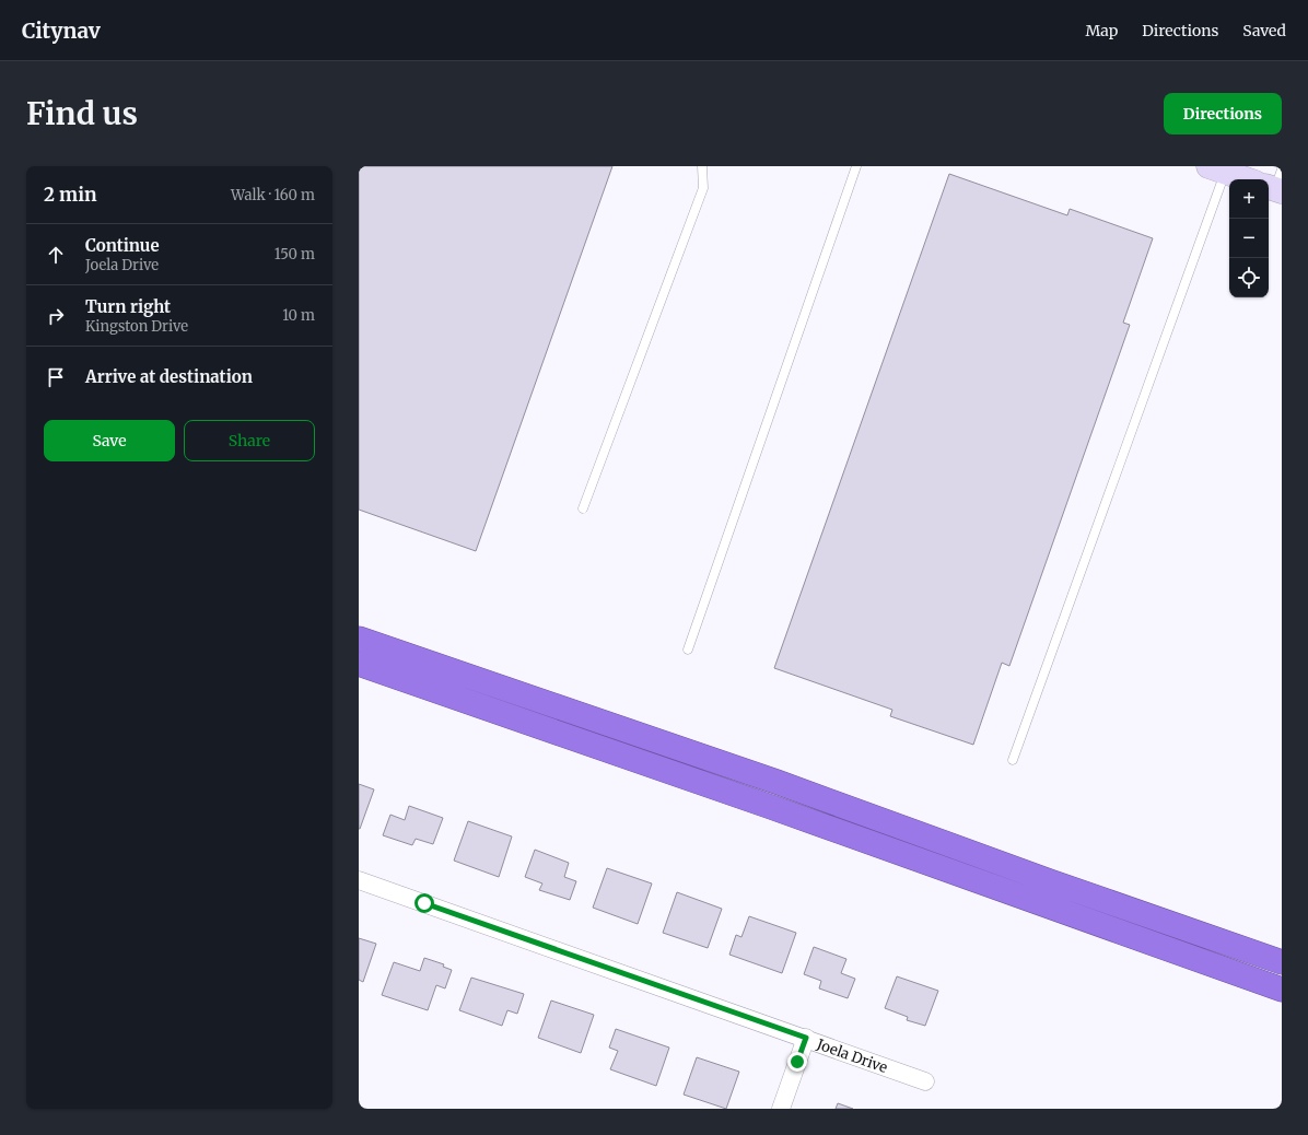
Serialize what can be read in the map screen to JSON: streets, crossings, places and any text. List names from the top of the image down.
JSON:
{
  "streets": {
    "street": ["Joela Drive"]
  },
  "page": {
    "header": "Citynav",
    "nav": ["Map", "Directions", "Saved"],
    "buttons": [
      "Directions",
      ["Save", "Share"]
    ],
    "title": "Find us",
    "heading": ["2 min", "Walk · 160 m"],
    "map_buttons": ["+", "−"],
    "list": [
      ["Continue", "Joela Drive", "150 m"],
      ["Turn right", "Kingston Drive", "10 m"],
      "Arrive at destination"
    ]
  }
}
